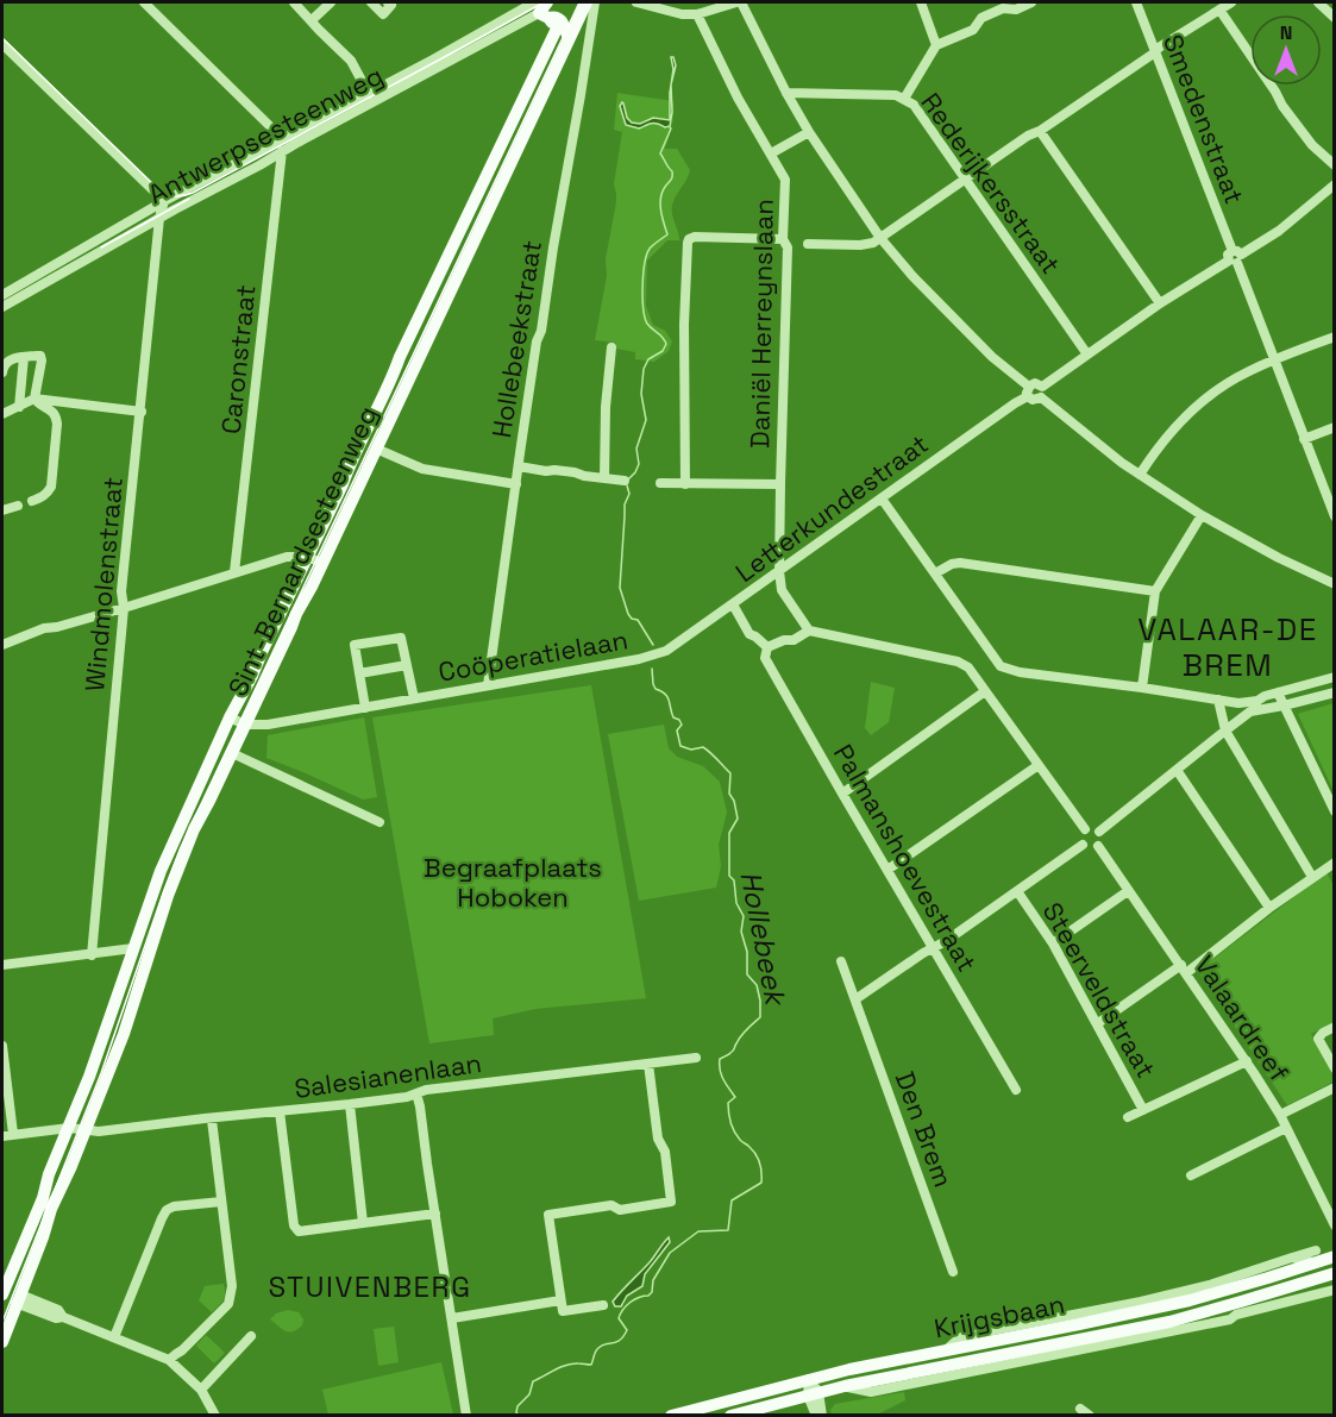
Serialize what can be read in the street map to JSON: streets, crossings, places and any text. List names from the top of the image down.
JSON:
{
  "streets": {
    "main road": ["Antwerpsesteenweg", "Sint-Bernardsesteenweg", "Krijgsbaan"],
    "street": [
      "Smedenstraat",
      "Rederijkersstraat",
      "Daniël Herreynslaan",
      "Hollebeekstraat",
      "Caronstraat",
      "Letterkundestraat",
      "Windmolenstraat",
      "Coöperatielaan",
      "Palmanshoevestraat",
      "Steerveldstraat",
      "Valaardreef",
      "Salesianenlaan",
      "Den Brem"
    ]
  },
  "crossings": [
    ["Antwerpsesteenweg", "Caronstraat"],
    ["Antwerpsesteenweg", "Sint-Bernardsesteenweg"],
    ["Antwerpsesteenweg", "Windmolenstraat"],
    ["Daniël Herreynslaan", "Letterkundestraat"],
    ["Hollebeekstraat", "Coöperatielaan"],
    ["Letterkundestraat", "Coöperatielaan"],
    ["Sint-Bernardsesteenweg", "Coöperatielaan"],
    ["Sint-Bernardsesteenweg", "Salesianenlaan"]
  ],
  "districts": ["VALAAR-DE BREM", "STUIVENBERG"],
  "water": ["Hollebeek"],
  "parks": ["Begraafplaats Hoboken"],
  "north": "top"
}
